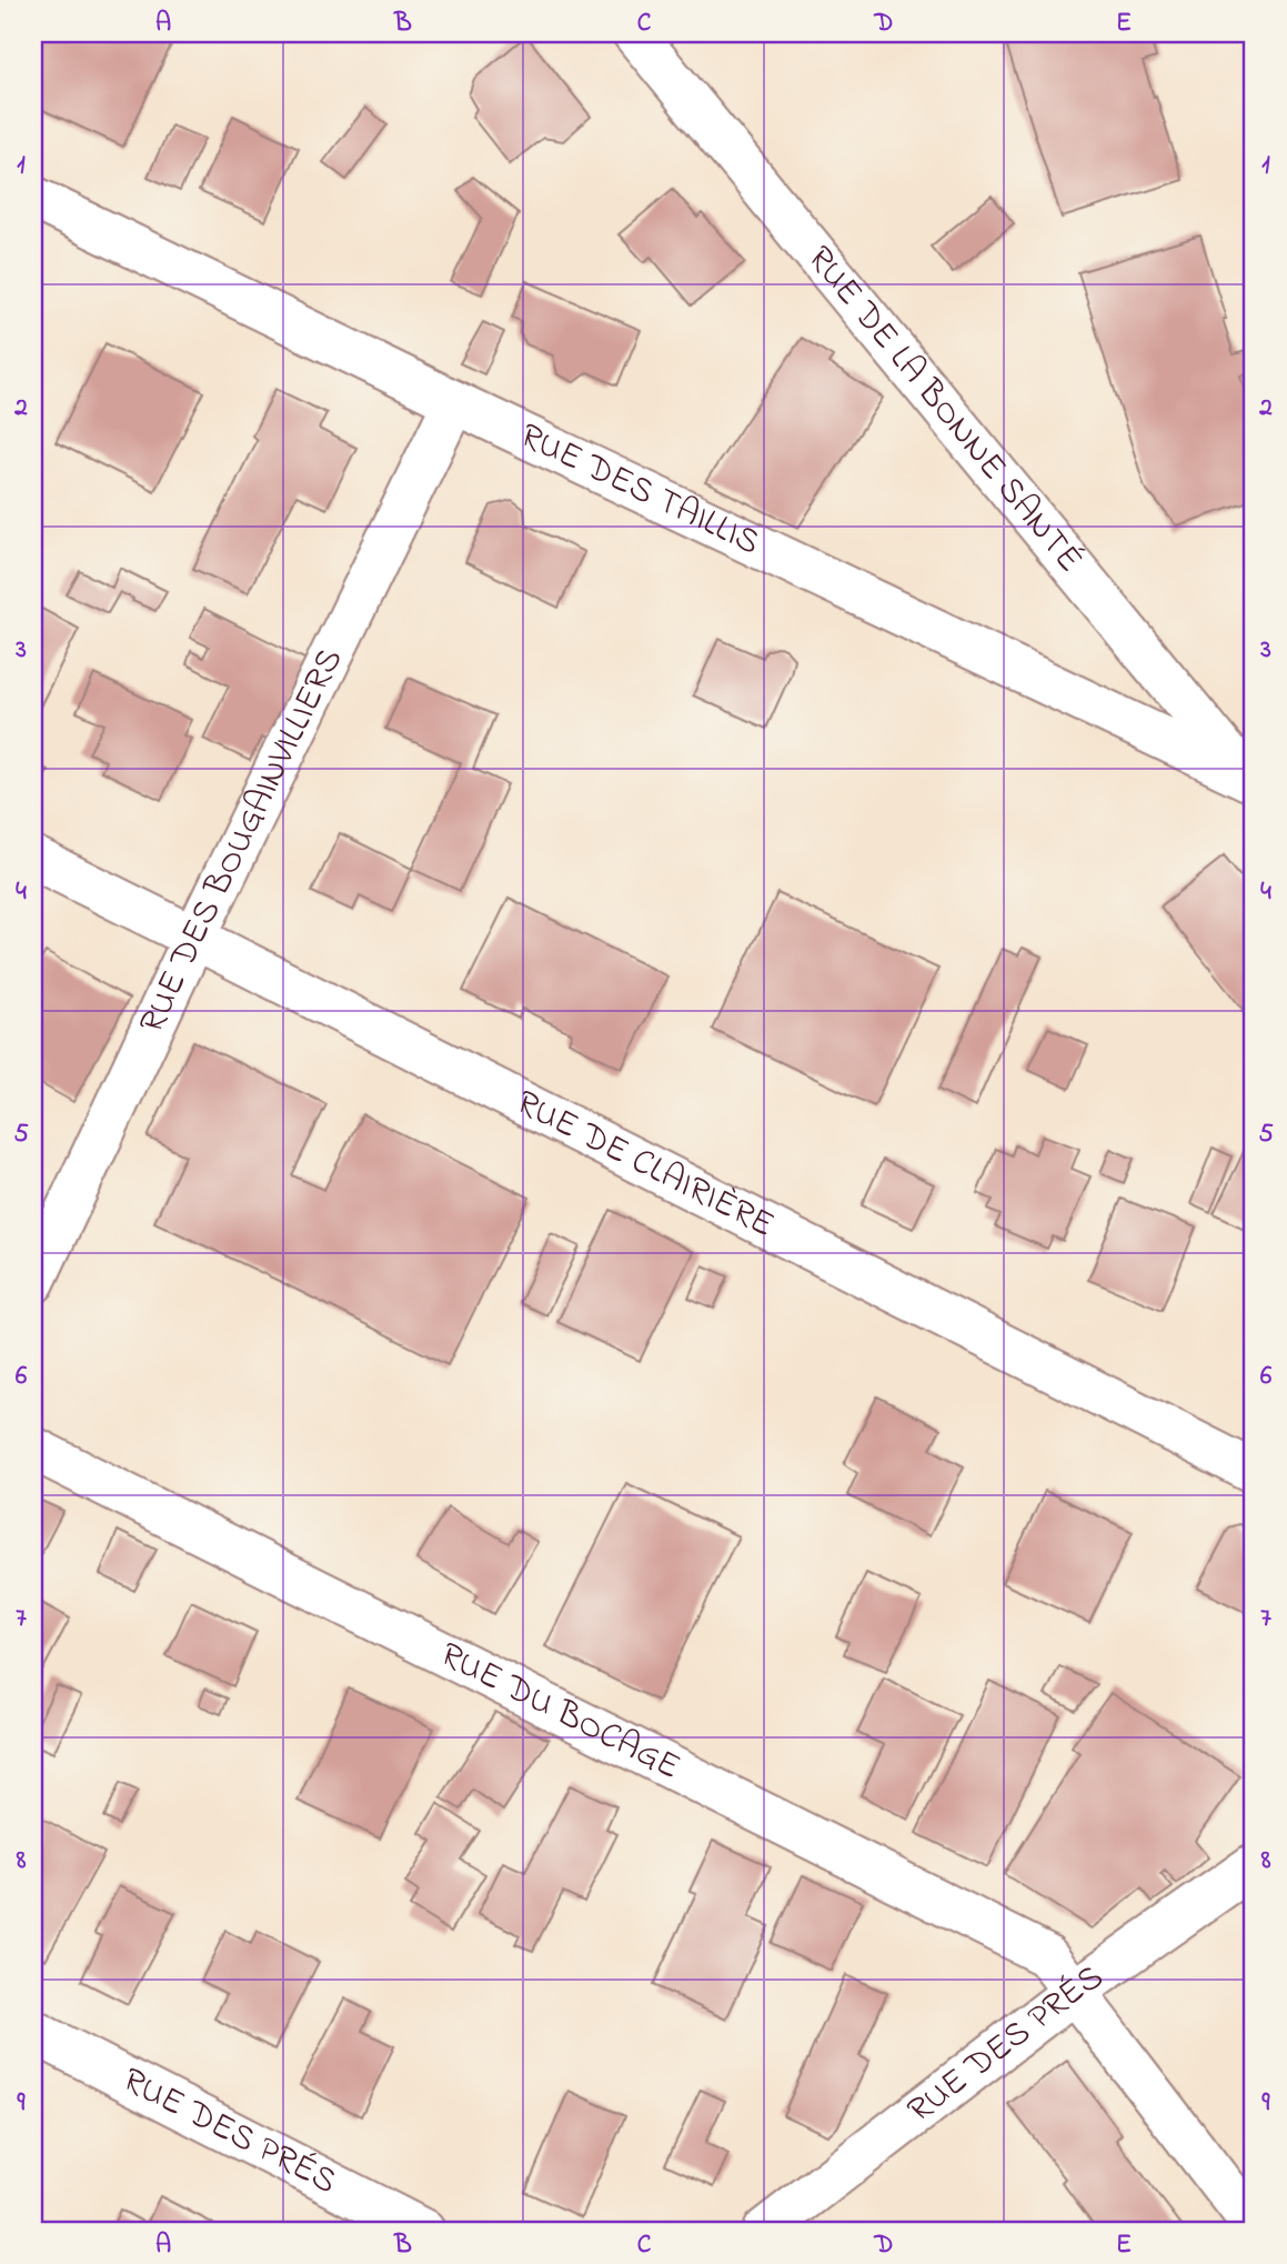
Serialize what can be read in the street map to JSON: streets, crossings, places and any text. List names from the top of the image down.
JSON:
{
  "streets": {
    "street": [
      "RUE DE LA BONNE SANTÉ",
      "RUE DES TAILLIS",
      "RUE DES BOUGAINVILLIERS",
      "RUE DE CLAIRIÈRE",
      "RUE DU BOCAGE",
      "RUE DES PRÉS"
    ]
  },
  "crossings": [
    ["RUE DE LA BONNE SANTÉ", "RUE DES TAILLIS"],
    ["RUE DES TAILLIS", "RUE DES BOUGAINVILLIERS"],
    ["RUE DES BOUGAINVILLIERS", "RUE DE CLAIRIÈRE"],
    ["RUE DU BOCAGE", "RUE DES PRÉS"]
  ],
  "grid": {
    "columns": [
      "A",
      "B",
      "C",
      "D",
      "E"
    ],
    "rows": [
      "1",
      "2",
      "3",
      "4",
      "5",
      "6",
      "7",
      "8",
      "9"
    ]
  }
}
